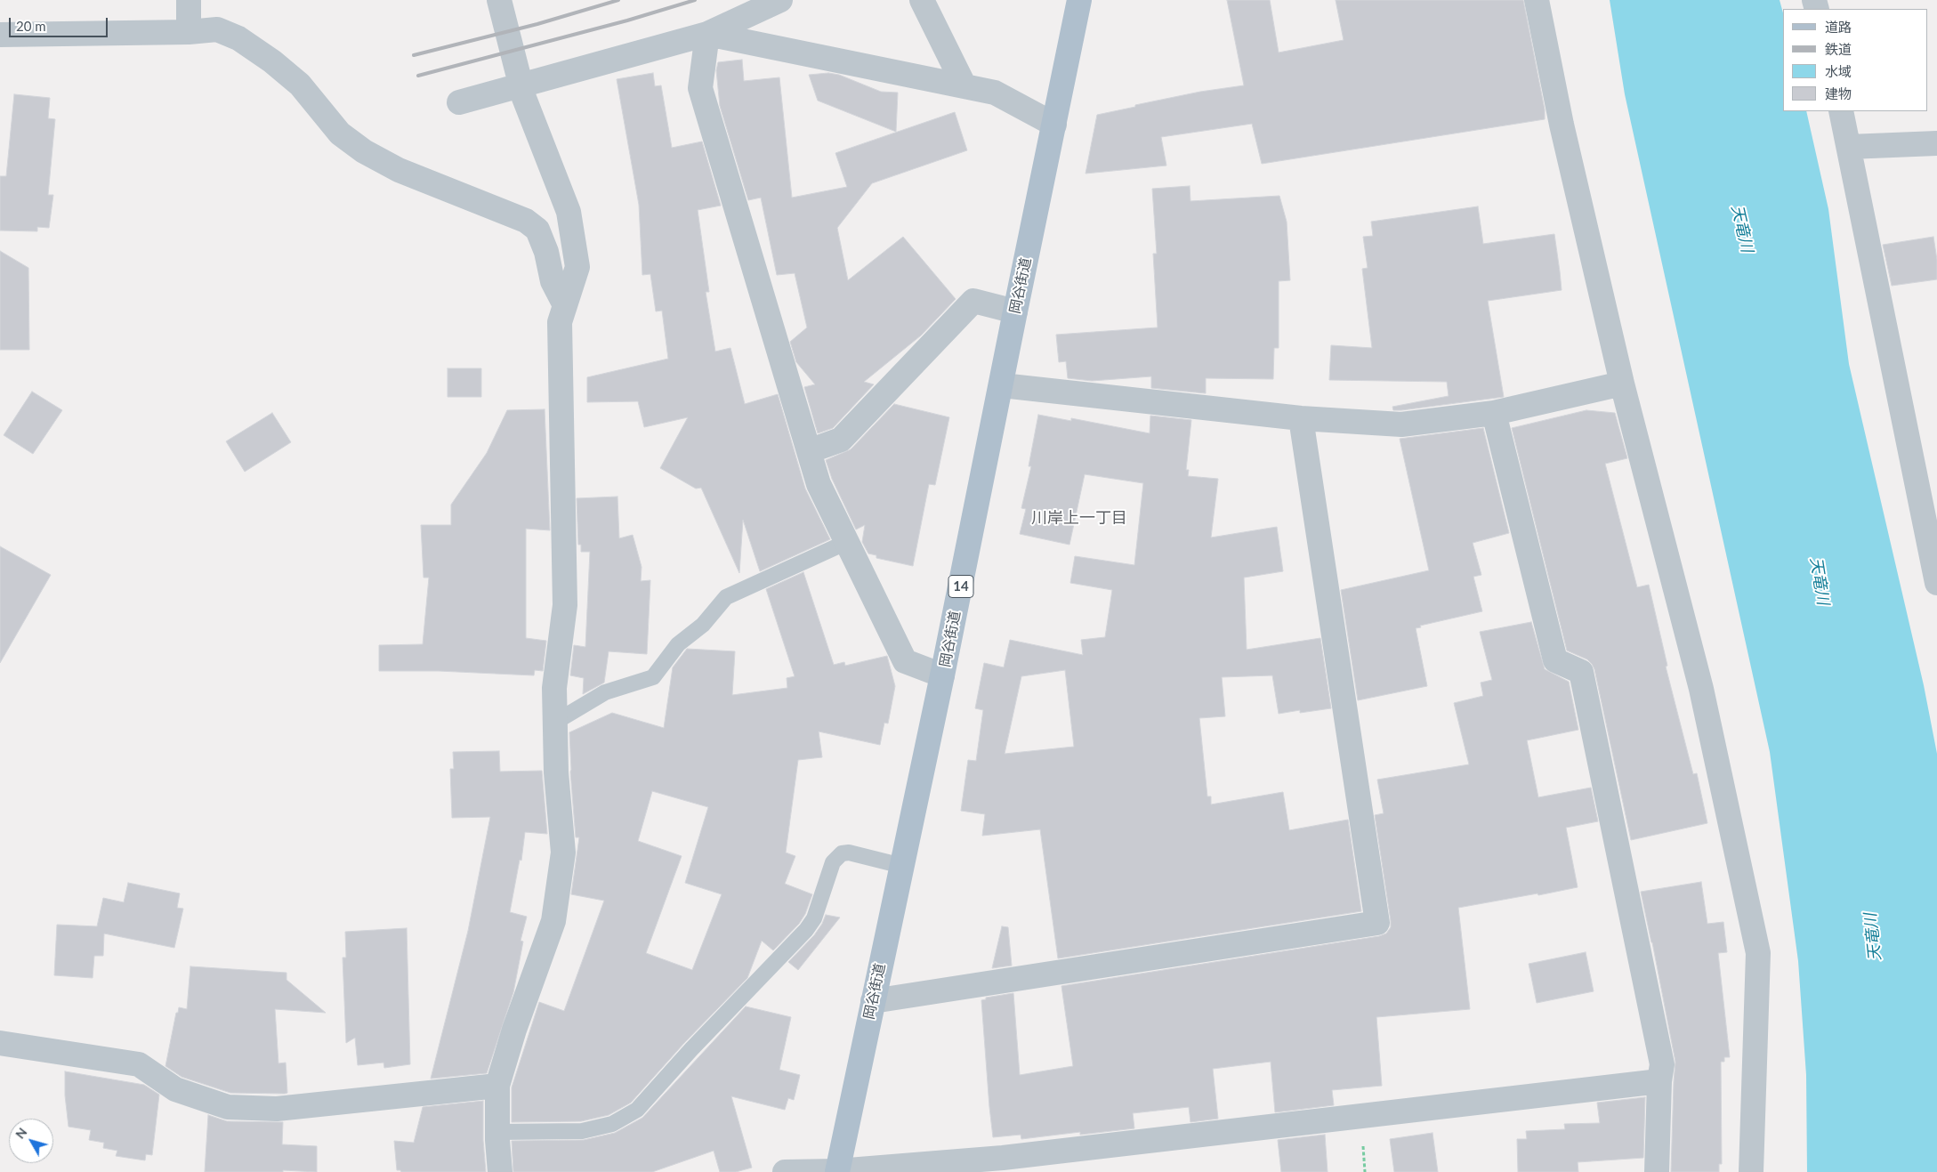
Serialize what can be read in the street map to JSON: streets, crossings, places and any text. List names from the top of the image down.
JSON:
{
  "streets": {
    "main road": ["岡谷街道", "14"]
  },
  "districts": ["川岸上一丁目"],
  "water": ["天竜川"],
  "legend": [
    "道路",
    "鉄道",
    "水域",
    "建物"
  ],
  "scale_bar": "20 m",
  "north": "top left"
}
